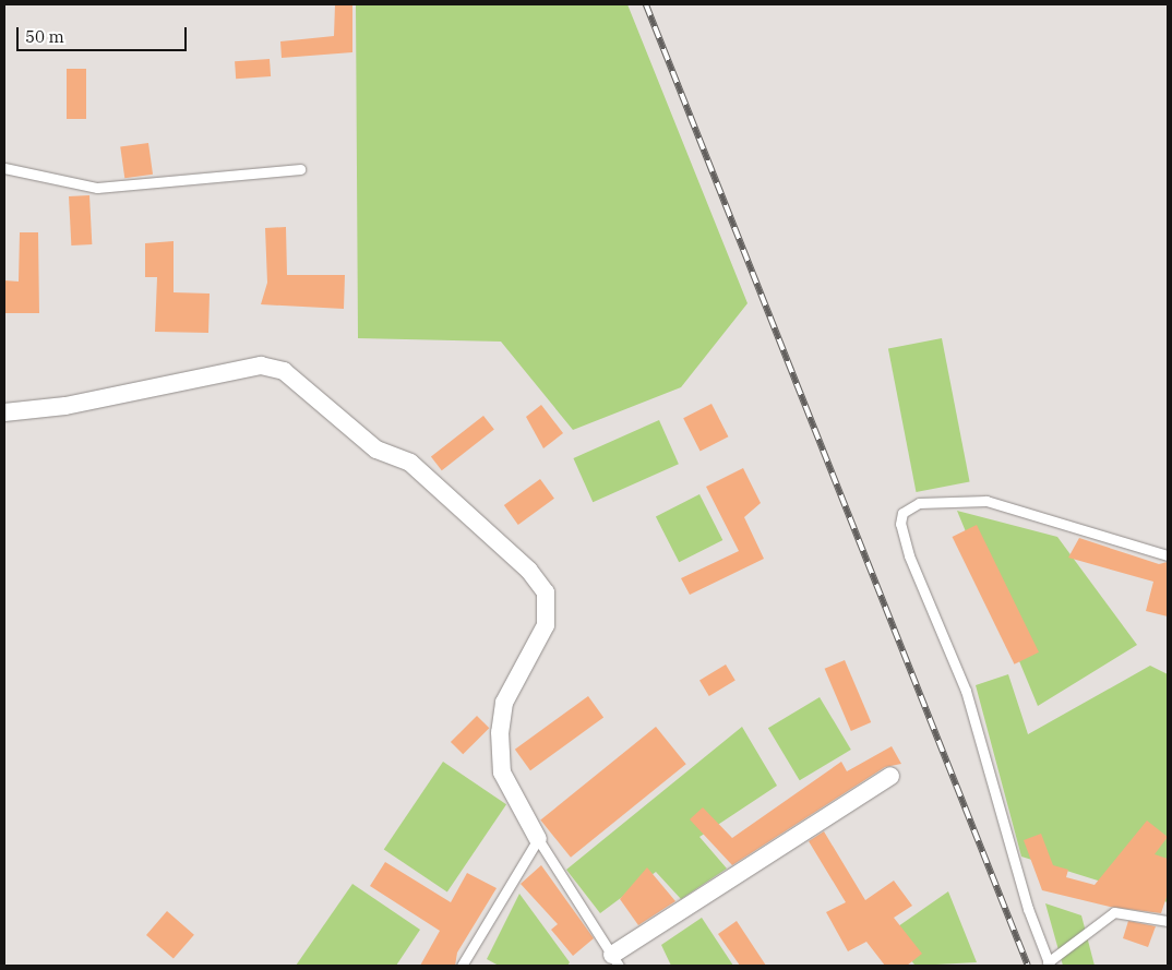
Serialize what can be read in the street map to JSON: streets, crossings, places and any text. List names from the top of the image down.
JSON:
{
  "scale_bar": "50 m"
}
